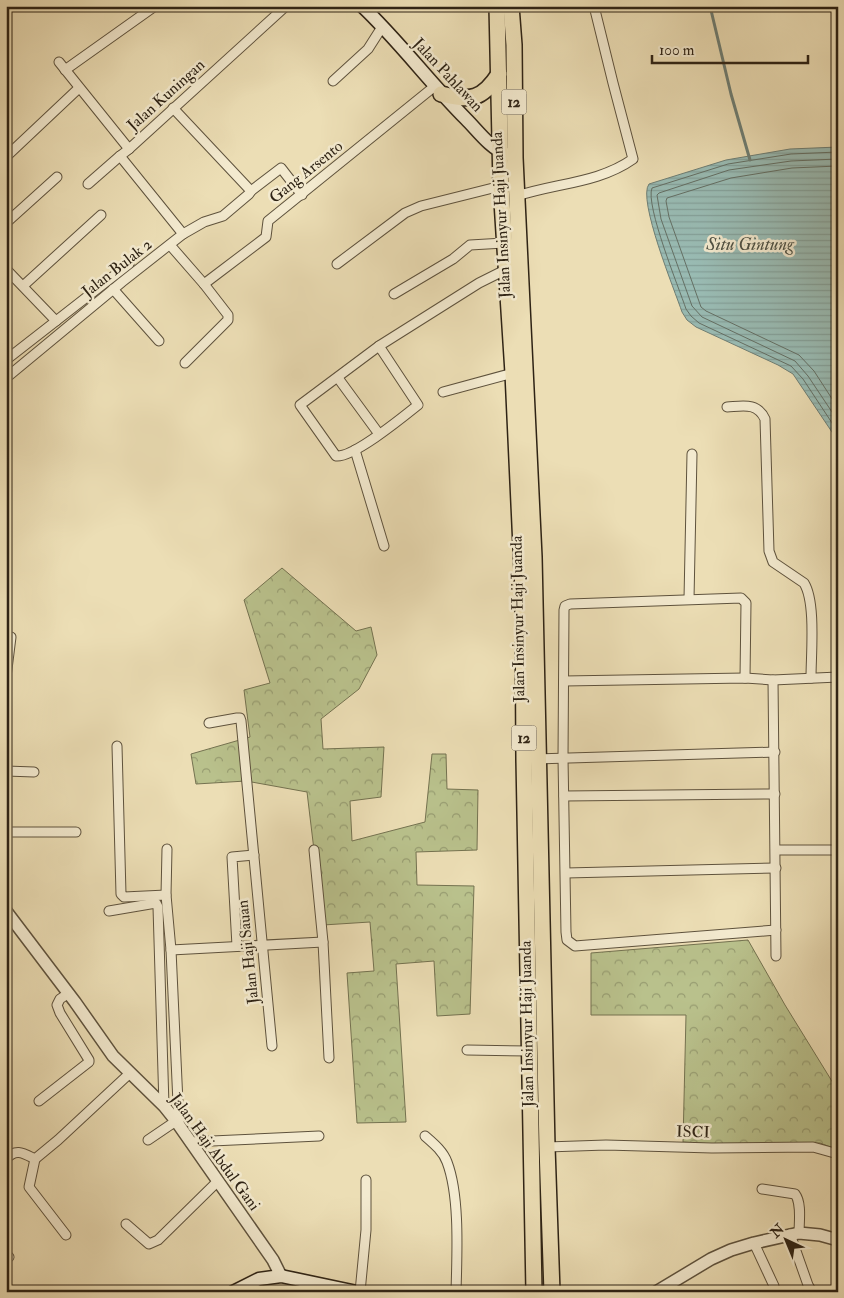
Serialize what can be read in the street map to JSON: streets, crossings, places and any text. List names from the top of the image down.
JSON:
{
  "streets": {
    "highway": ["12", "Jalan Insinyur Haji Juanda"],
    "main road": ["Jalan Pahlawan"],
    "street": [
      "Jalan Kuningan",
      "Gang Arsento",
      "Jalan Bulak 2",
      "Jalan Haji Sauan",
      "ISCI",
      "Jalan Haji Abdul Gani"
    ]
  },
  "crossings": [
    ["Jalan Pahlawan", "Gang Arsento"],
    ["Jalan Pahlawan", "Jalan Insinyur Haji Juanda"],
    ["Gang Arsento", "Jalan Bulak 2"],
    ["Jalan Insinyur Haji Juanda", "ISCI"]
  ],
  "water": ["Situ Gintung"],
  "scale_bar": "100 m",
  "north": "top left"
}
